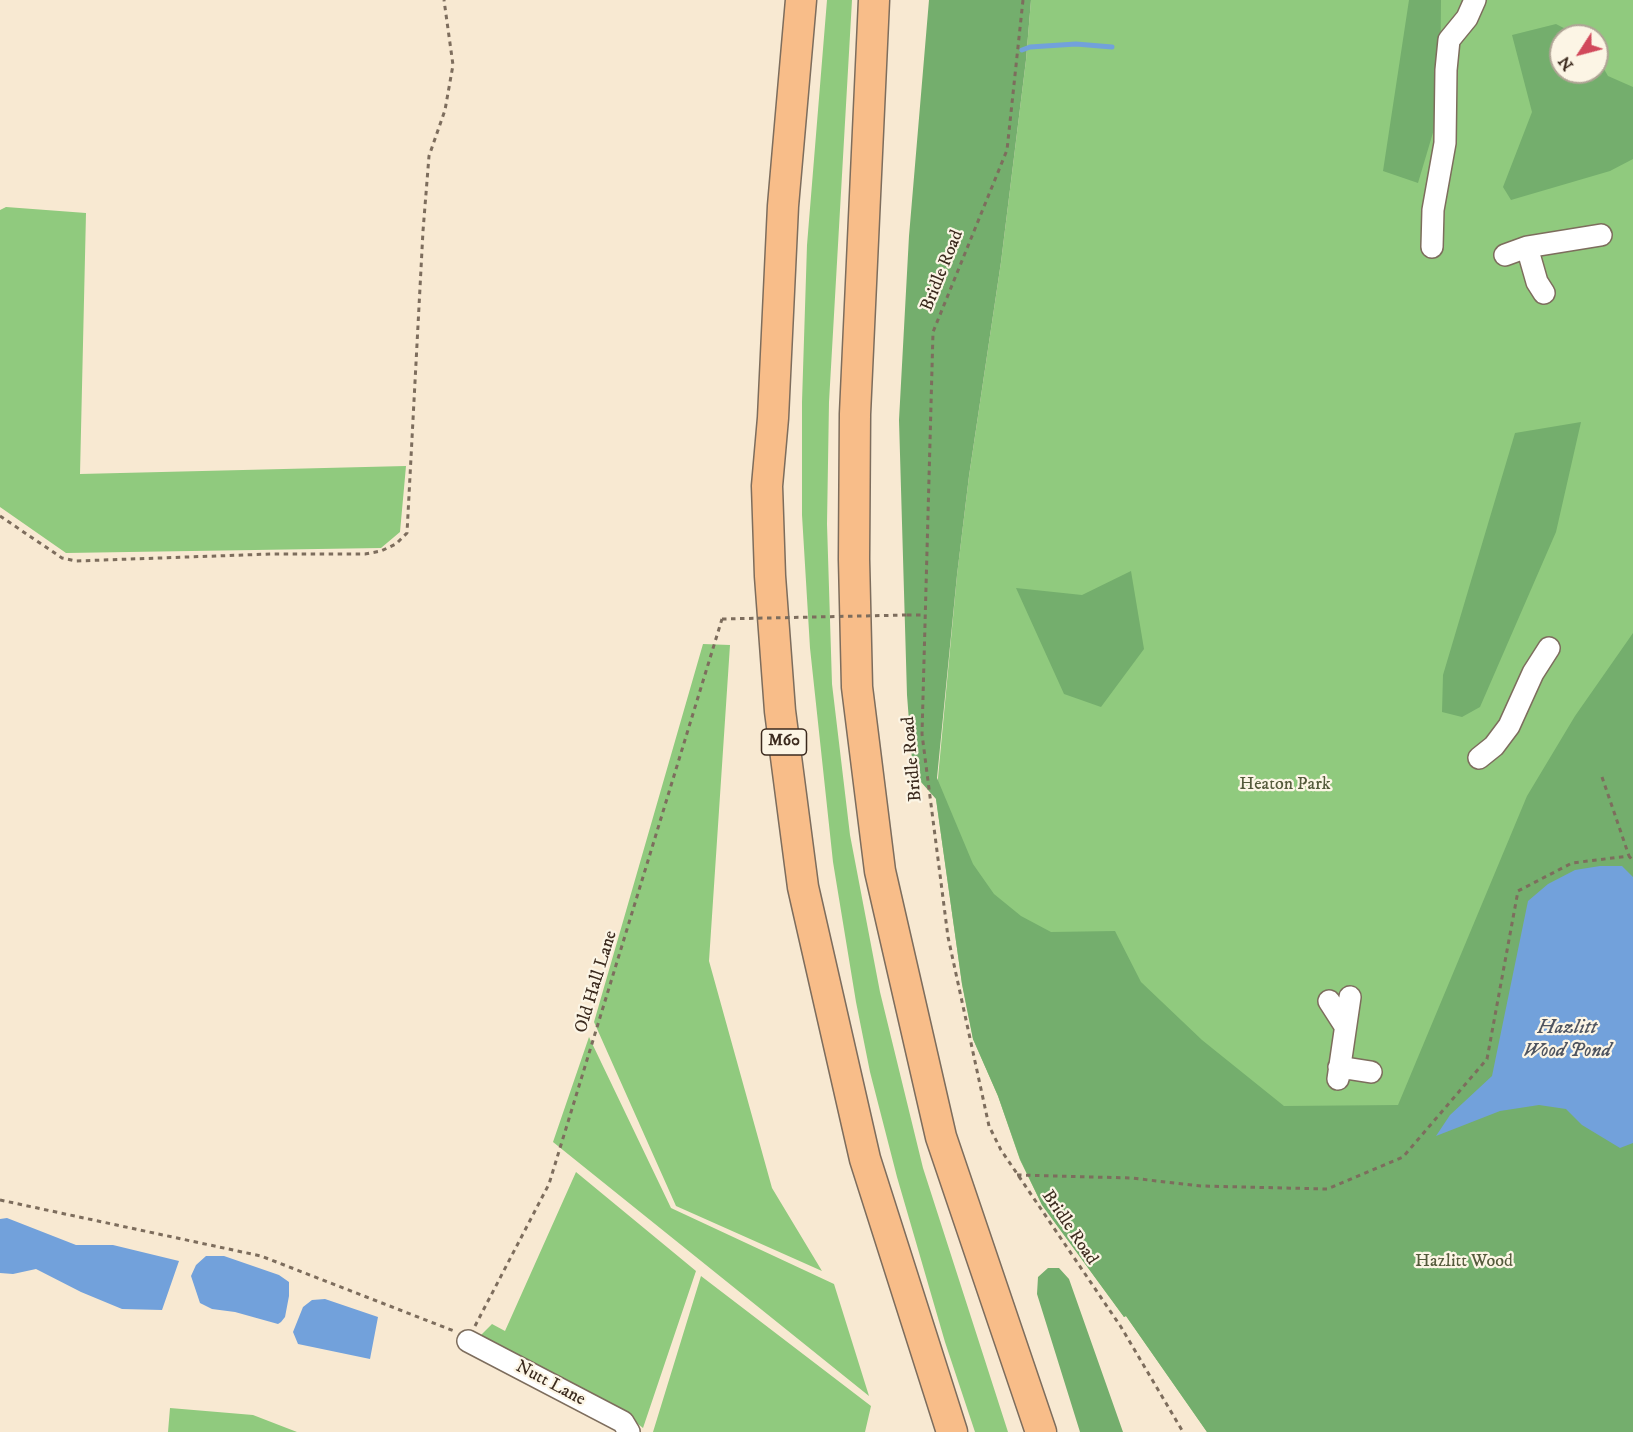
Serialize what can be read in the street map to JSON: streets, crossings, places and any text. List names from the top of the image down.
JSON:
{
  "streets": {
    "highway": ["M60"],
    "street": ["Nutt Lane"],
    "path": ["Bridle Road", "Old Hall Lane"]
  },
  "crossings": [
    ["Bridle Road", "Old Hall Lane"],
    ["Old Hall Lane", "Nutt Lane"]
  ],
  "water": ["Hazlitt Wood Pond"],
  "parks": ["Heaton Park", "Hazlitt Wood"],
  "north": "bottom left"
}
